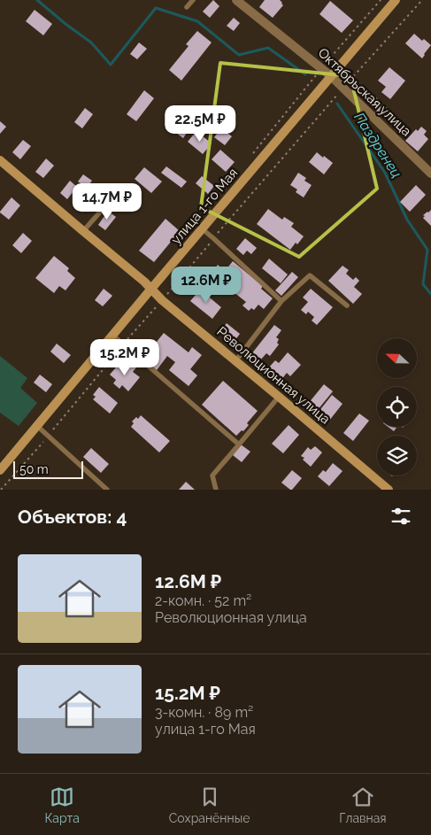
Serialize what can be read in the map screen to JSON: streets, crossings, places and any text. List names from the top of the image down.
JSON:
{
  "streets": {
    "main road": ["улица 1-го Мая", "Революционная улица"],
    "street": ["Октябрьская улица"]
  },
  "crossings": [
    ["Октябрьская улица", "улица 1-го Мая"],
    ["улица 1-го Мая", "Революционная улица"]
  ],
  "water": ["Паздренец"],
  "scale_bar": "50 m",
  "north": "left",
  "page": {
    "price": [
      "22.5M ₽",
      "14.7M ₽",
      "12.6M ₽",
      "15.2M ₽"
    ],
    "scale": "50 m",
    "heading": "Объектов: 4",
    "list": [
      {
        "name": "12.6M ₽",
        "note": "2-комн. · 52 m² · Революционная улица"
      },
      {
        "name": "15.2M ₽",
        "note": "3-комн. · 89 m² · улица 1-го Мая"
      }
    ],
    "tabs": ["Карта", "Сохранённые", "Главная"]
  }
}
